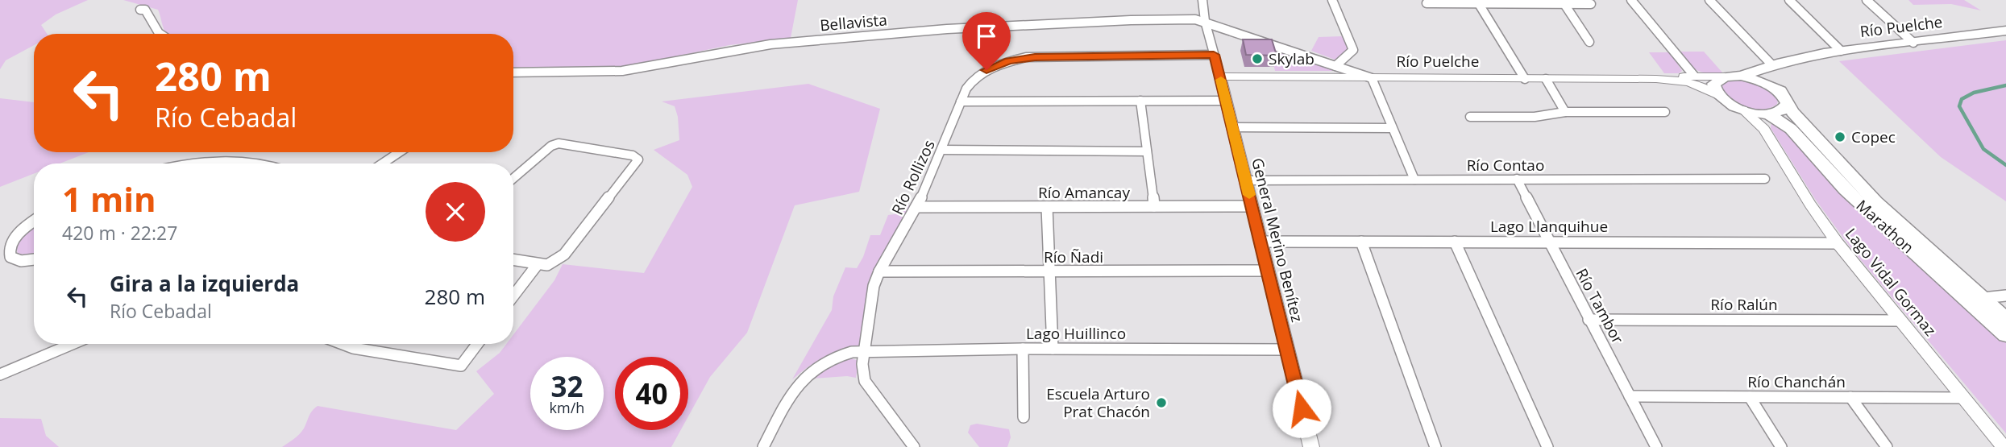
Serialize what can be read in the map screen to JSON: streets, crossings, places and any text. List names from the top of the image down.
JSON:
{
  "streets": {
    "main road": ["Río Puelche", "Marathon"],
    "street": [
      "Bellavista",
      "Río Contao",
      "Río Rollizos",
      "Río Amancay",
      "Lago Llanquihue",
      "General Merino Benítez",
      "Río Ñadi",
      "Lago Vidal Gormaz",
      "Río Ralún",
      "Río Tambor",
      "Lago Huillinco",
      "Río Chanchán"
    ]
  },
  "crossings": [
    ["Bellavista", "General Merino Benítez"],
    ["Río Puelche", "General Merino Benítez"],
    ["Río Contao", "General Merino Benítez"],
    ["Río Contao", "Río Tambor"],
    ["Río Rollizos", "Río Amancay"],
    ["Río Rollizos", "General Merino Benítez"],
    ["Río Rollizos", "Río Ñadi"],
    ["Río Rollizos", "Lago Huillinco"],
    ["Río Amancay", "General Merino Benítez"],
    ["Lago Llanquihue", "General Merino Benítez"],
    ["Lago Llanquihue", "Lago Vidal Gormaz"],
    ["Lago Llanquihue", "Río Tambor"],
    ["Marathon", "Lago Vidal Gormaz"],
    ["General Merino Benítez", "Río Ñadi"],
    ["General Merino Benítez", "Lago Huillinco"],
    ["Lago Vidal Gormaz", "Río Ralún"],
    ["Lago Vidal Gormaz", "Río Chanchán"],
    ["Río Ralún", "Río Tambor"],
    ["Río Tambor", "Río Chanchán"]
  ],
  "places": ["Skylab", "Copec", "Escuela Arturo Prat Chacón"],
  "page": {
    "turn": ["280 m", "Río Cebadal"],
    "heading": ["1 min", "420 m · 22:27"],
    "list": [
      {
        "name": "Gira a la izquierda",
        "note": "Río Cebadal",
        "value": "280 m"
      }
    ],
    "speed": "32 km/h",
    "limit": "40"
  }
}
